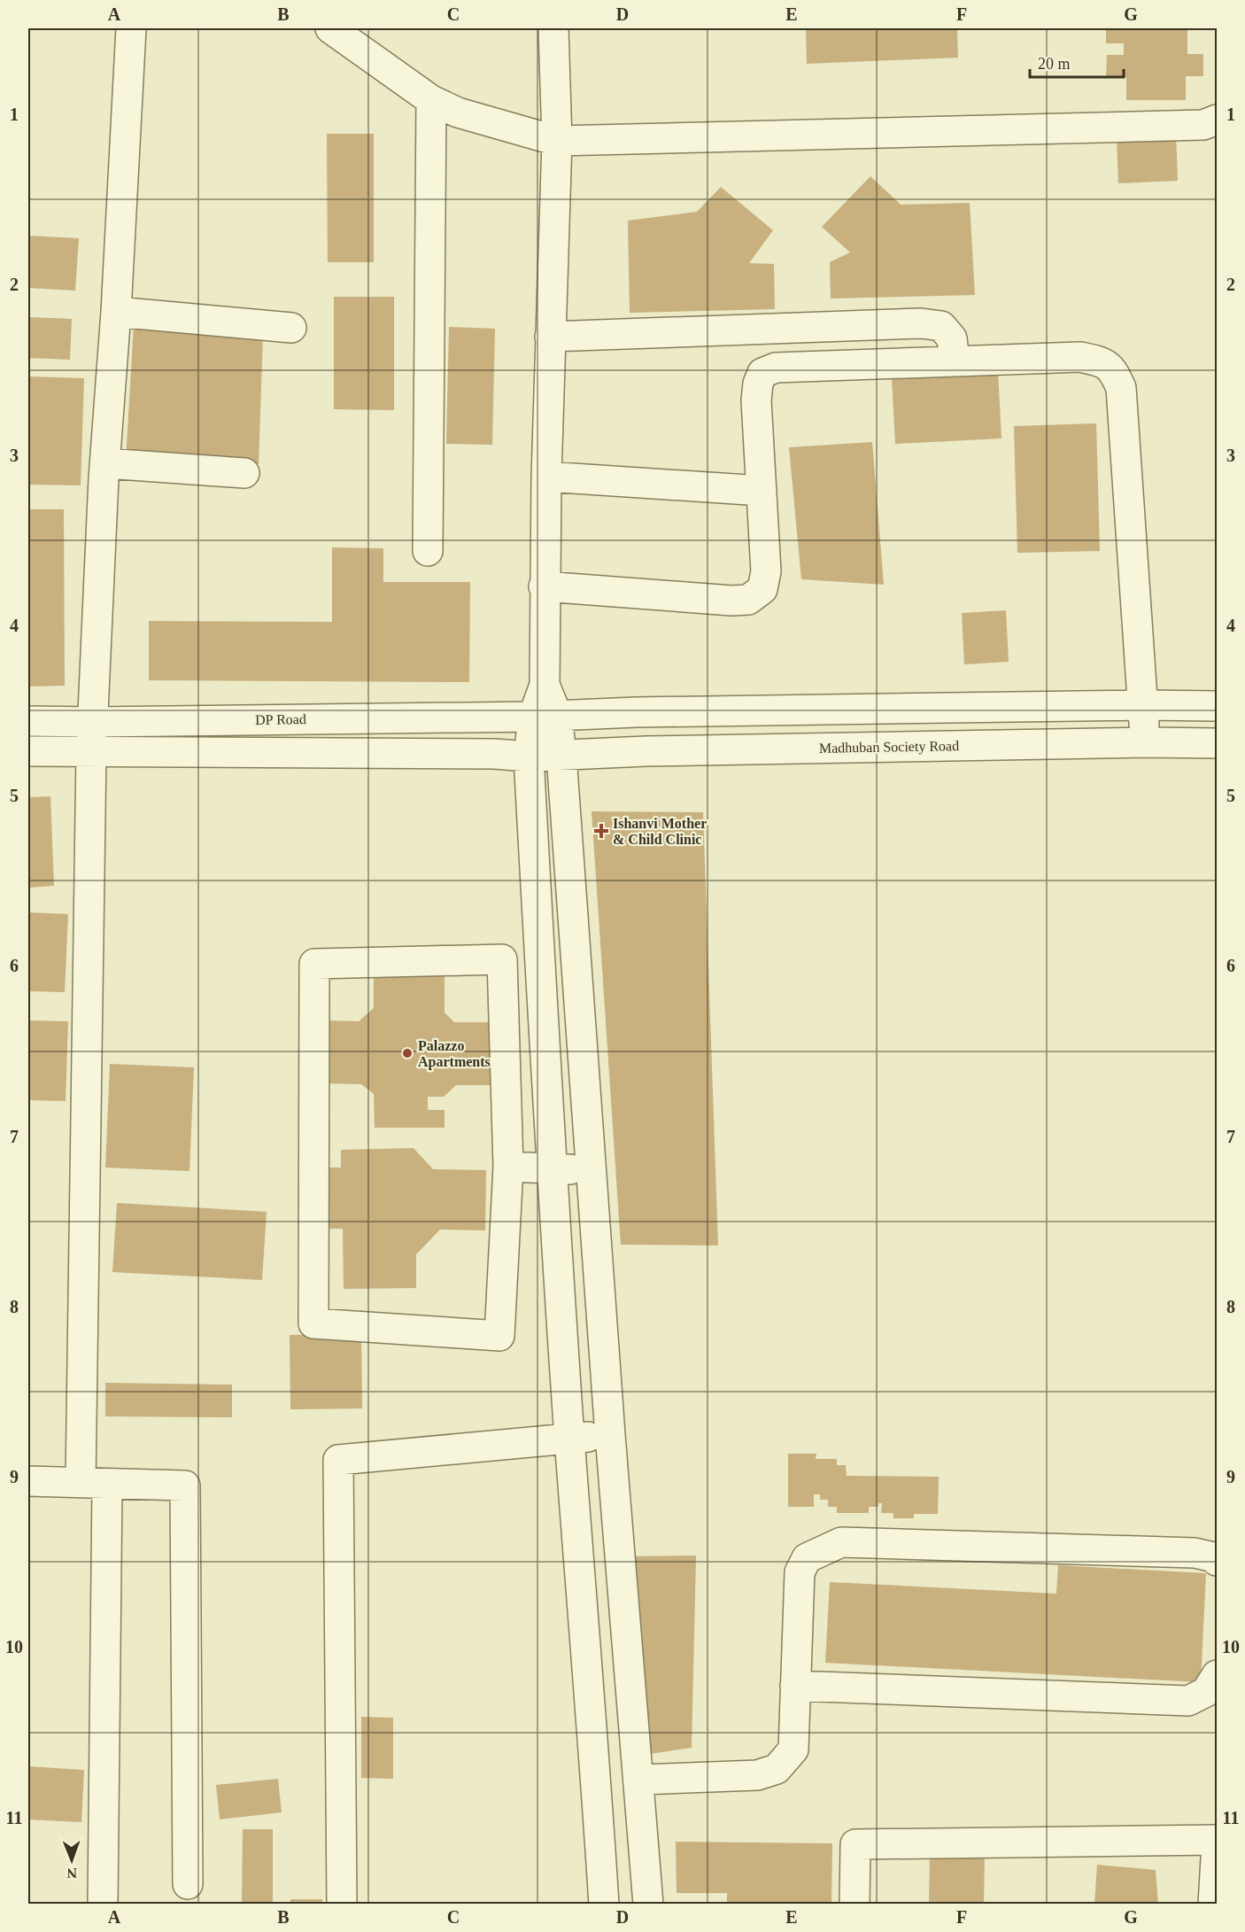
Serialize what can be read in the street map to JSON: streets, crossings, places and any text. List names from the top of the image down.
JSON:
{
  "streets": {
    "street": ["DP Road", "Madhuban Society Road"]
  },
  "places": {
    "health": ["Ishanvi Mother & Child Clinic"],
    "other": ["Palazzo Apartments"]
  },
  "scale_bar": "20 m",
  "north": "bottom",
  "grid": {
    "columns": [
      "A",
      "B",
      "C",
      "D",
      "E",
      "F",
      "G"
    ],
    "rows": [
      "1",
      "2",
      "3",
      "4",
      "5",
      "6",
      "7",
      "8",
      "9",
      "10",
      "11"
    ]
  }
}
